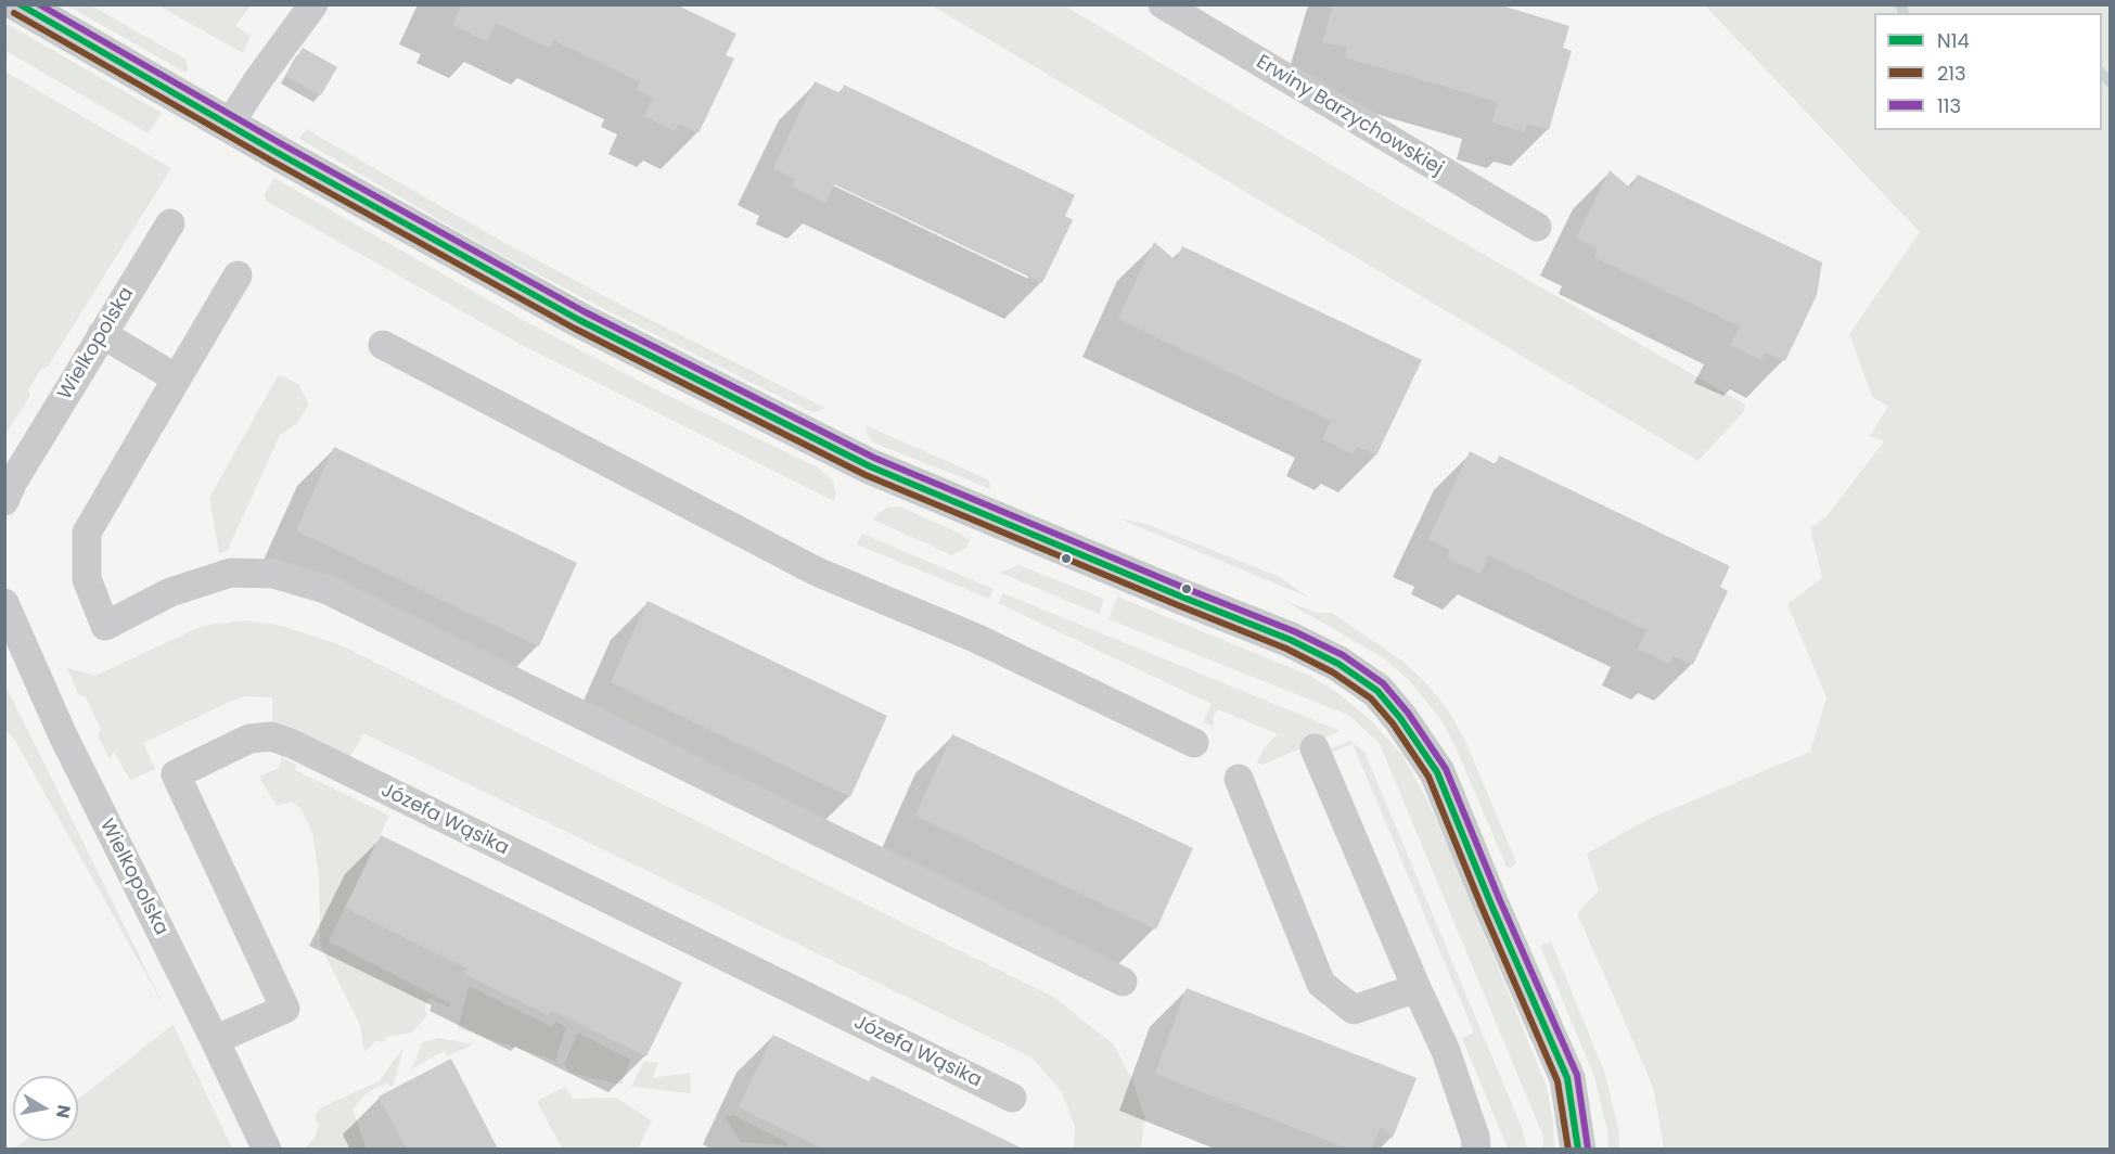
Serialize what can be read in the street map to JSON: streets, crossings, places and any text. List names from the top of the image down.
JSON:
{
  "streets": {
    "street": ["Erwiny Barzychowskiej", "Wielkopolska", "Józefa Wąsika"]
  },
  "crossings": [
    ["Wielkopolska", "Józefa Wąsika"]
  ],
  "lines": ["transit line N14", "transit line 113", "transit line 213"],
  "legend": ["N14", "213", "113"],
  "north": "right"
}
